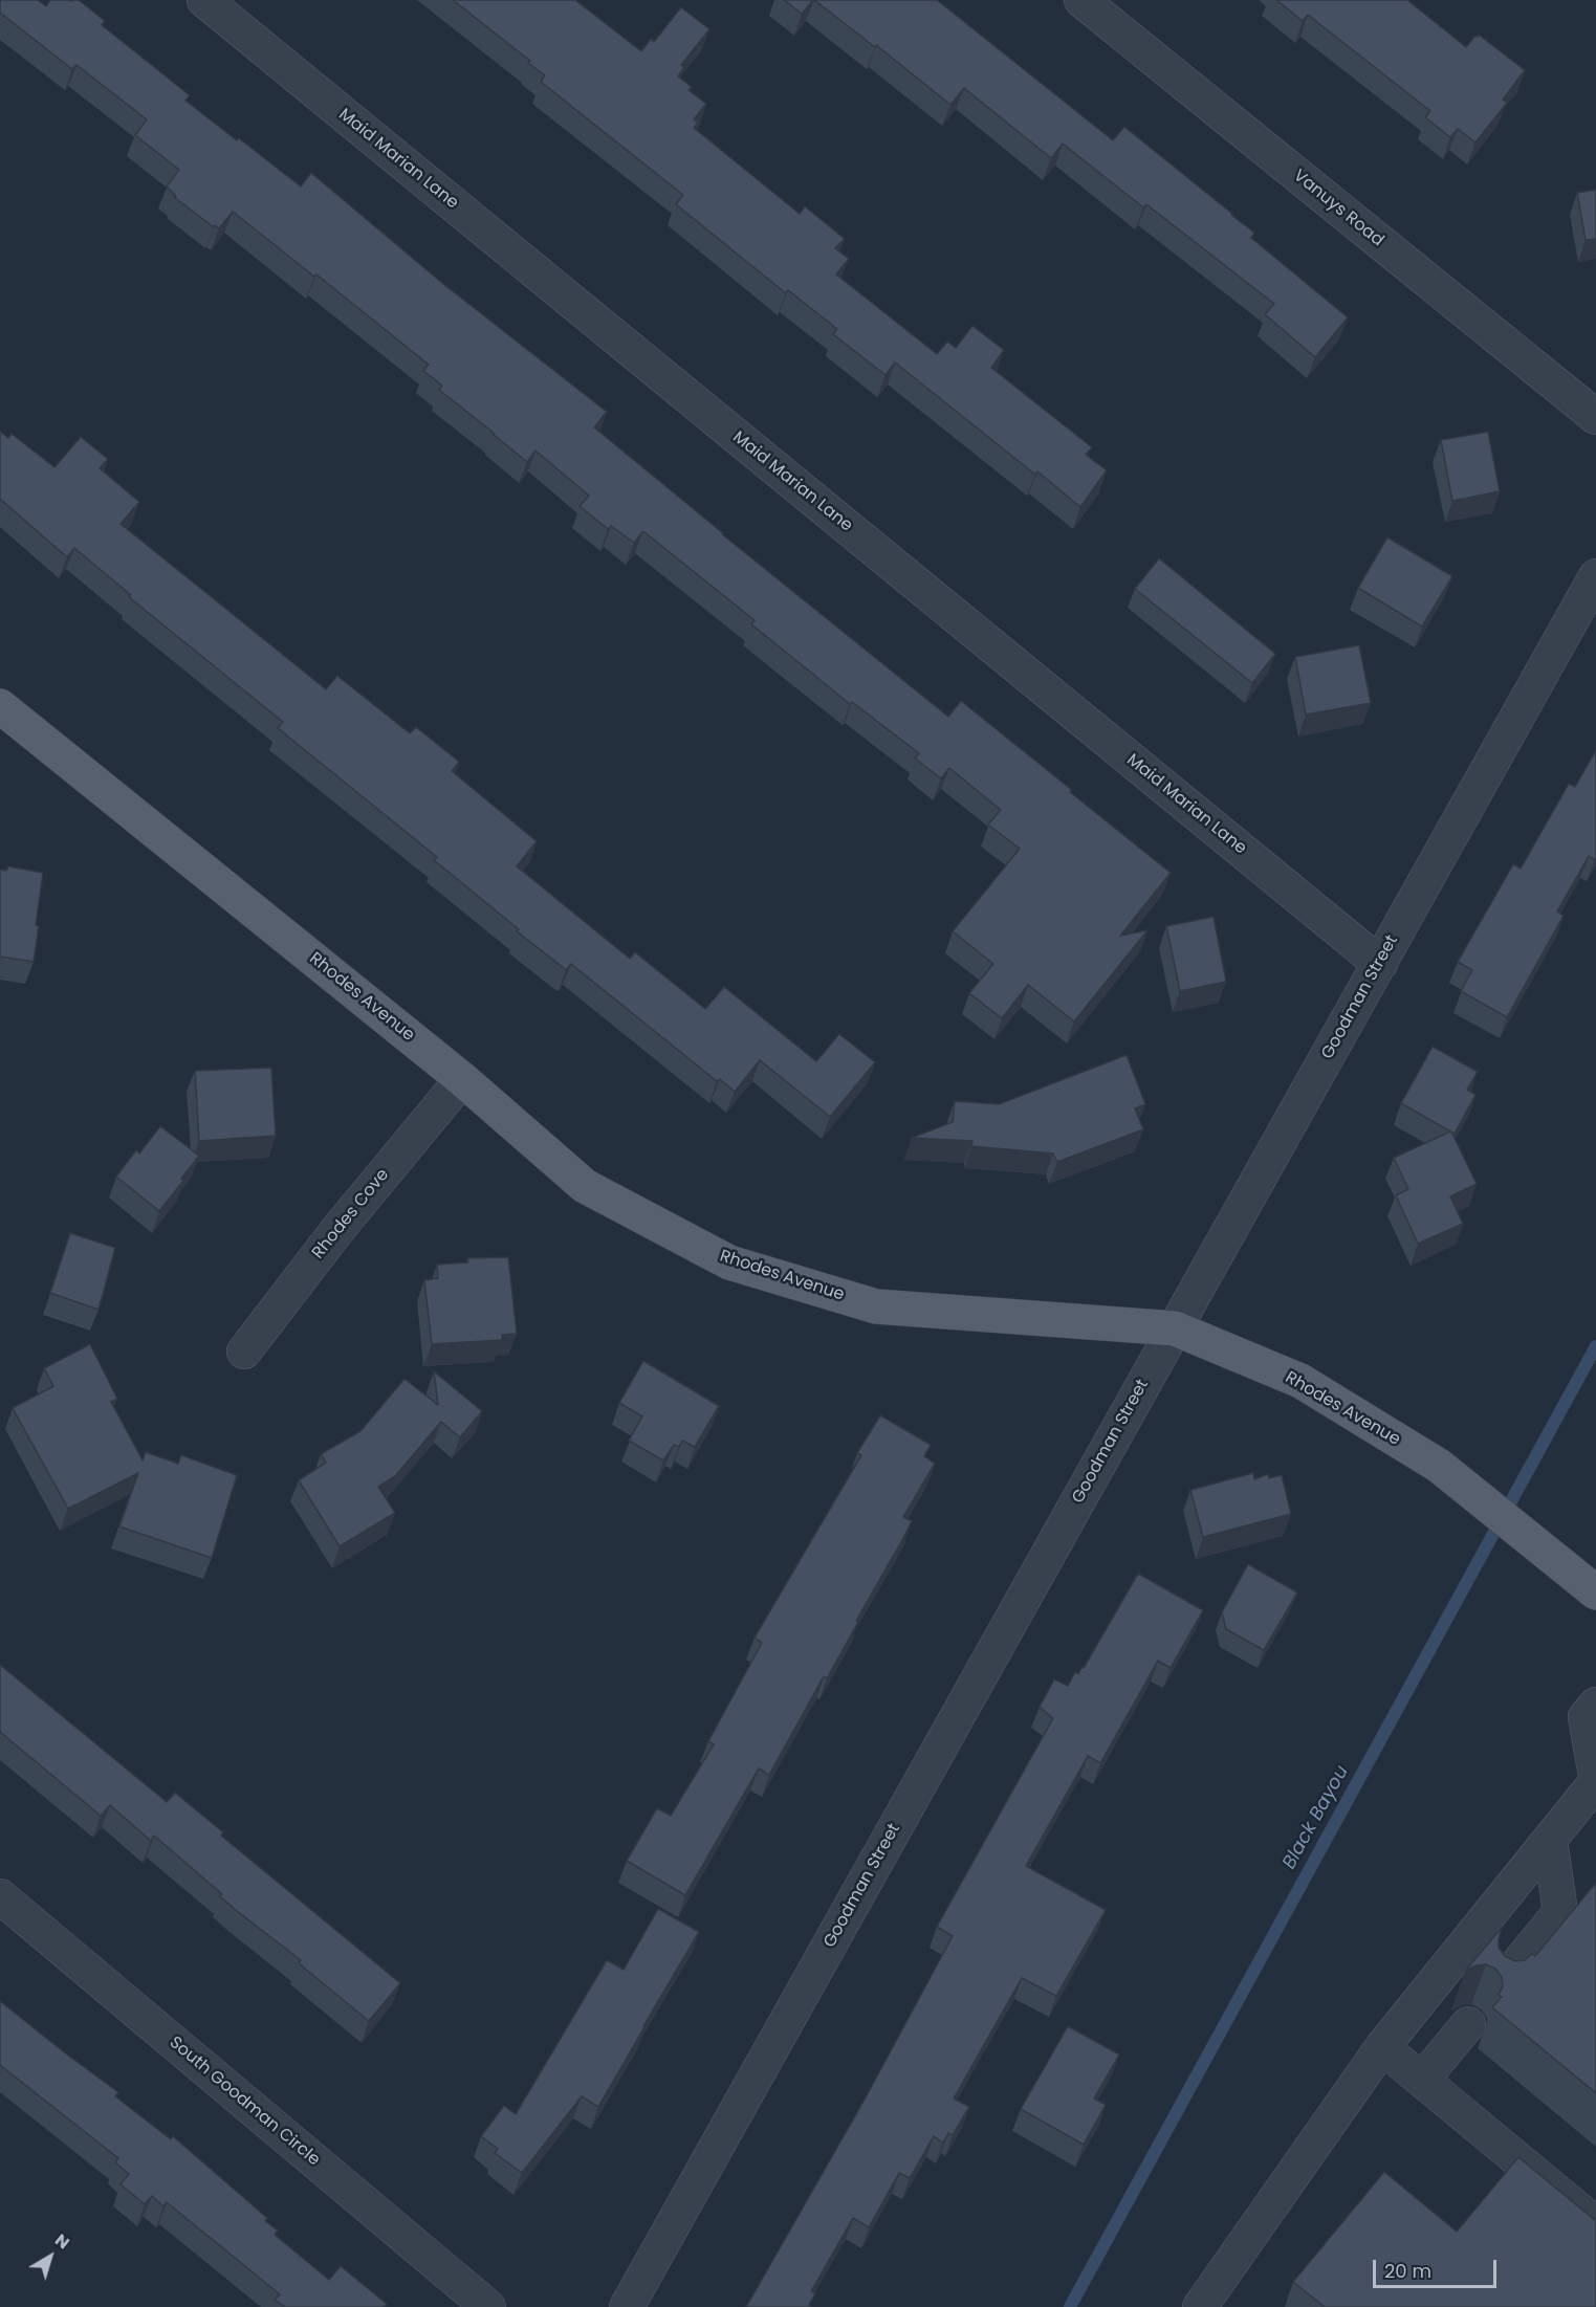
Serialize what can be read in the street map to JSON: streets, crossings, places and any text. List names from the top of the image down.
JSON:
{
  "streets": {
    "main road": ["Rhodes Avenue"],
    "street": [
      "Maid Marian Lane",
      "Vanuys Road",
      "Goodman Street",
      "Rhodes Cove",
      "South Goodman Circle"
    ]
  },
  "crossings": [
    ["Maid Marian Lane", "Goodman Street"],
    ["Rhodes Avenue", "Goodman Street"],
    ["Rhodes Avenue", "Rhodes Cove"]
  ],
  "water": ["Black Bayou"],
  "scale_bar": "20 m",
  "north": "top right"
}
